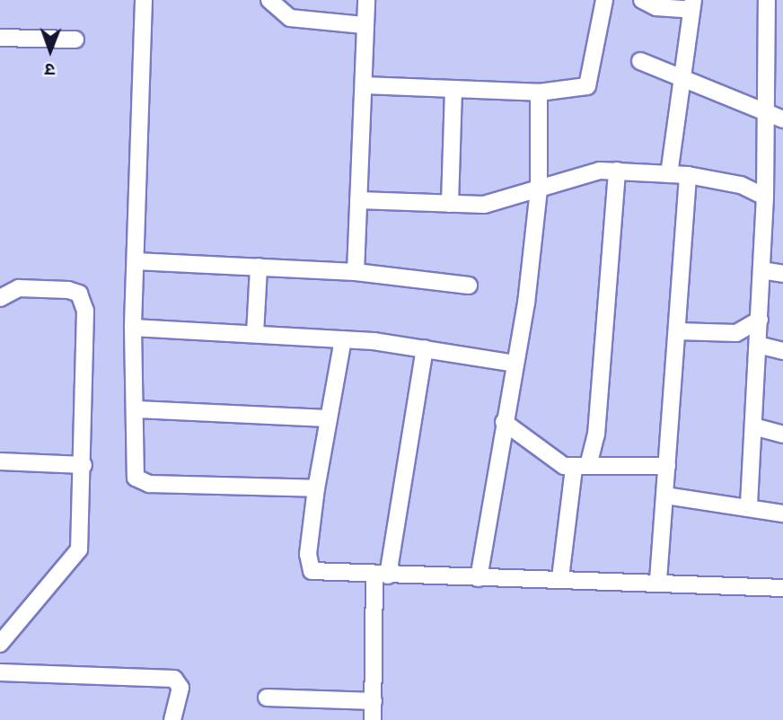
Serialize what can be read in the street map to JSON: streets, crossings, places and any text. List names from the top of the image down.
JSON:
{
  "north": "bottom"
}
